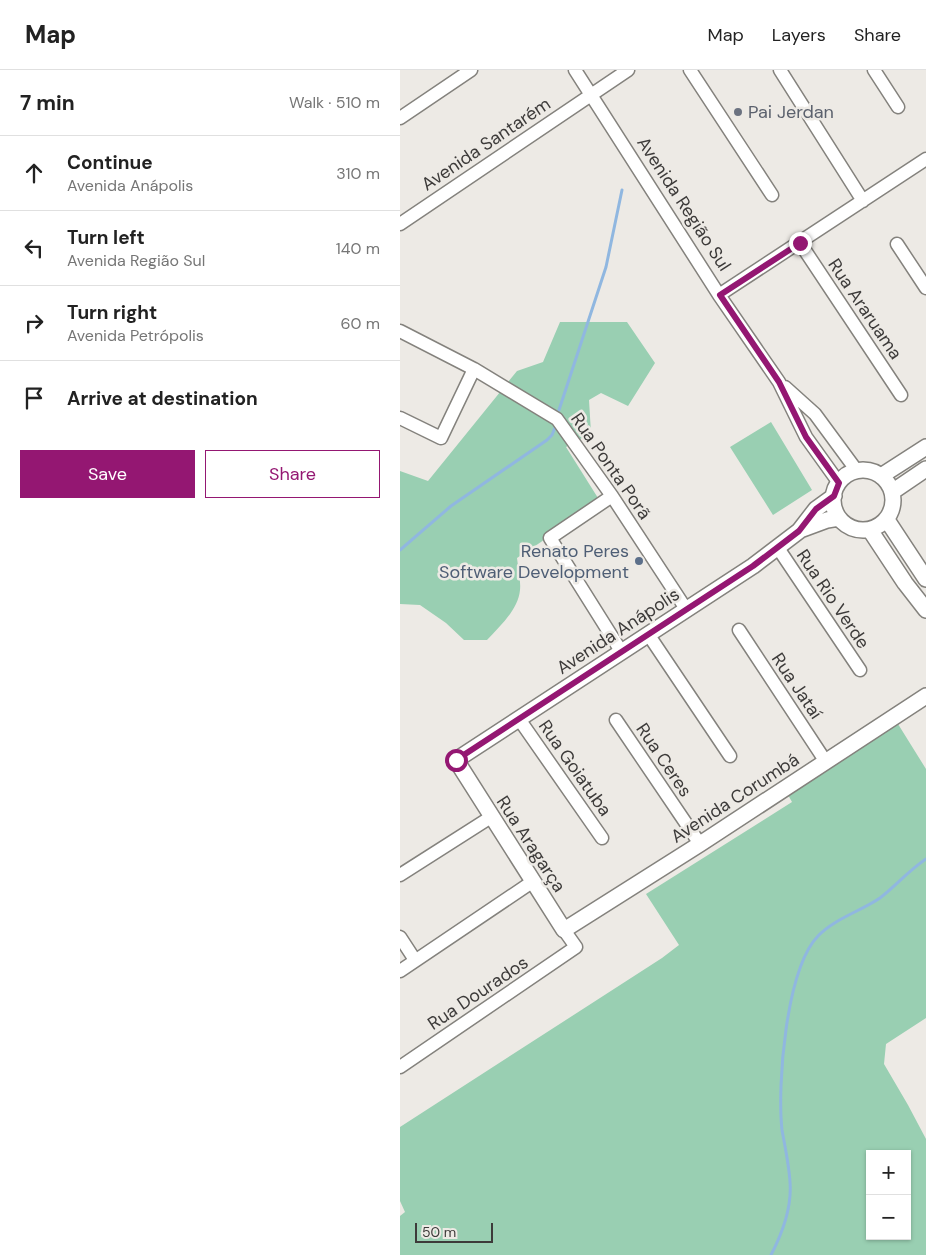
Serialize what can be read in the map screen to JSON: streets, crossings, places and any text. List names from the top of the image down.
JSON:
{
  "streets": {
    "street": [
      "Avenida Santarém",
      "Avenida Região Sul",
      "Rua Araruama",
      "Rua Ponta Porã",
      "Rua Rio Verde",
      "Avenida Anápolis",
      "Rua Jataí",
      "Rua Ceres",
      "Rua Goiatuba",
      "Avenida Corumbá",
      "Rua Aragarça",
      "Rua Dourados"
    ]
  },
  "crossings": [
    ["Avenida Santarém", "Avenida Região Sul"],
    ["Avenida Região Sul", "Avenida Anápolis"],
    ["Rua Ponta Porã", "Avenida Anápolis"],
    ["Rua Rio Verde", "Avenida Anápolis"],
    ["Avenida Anápolis", "Rua Goiatuba"],
    ["Avenida Anápolis", "Rua Aragarça"],
    ["Rua Jataí", "Avenida Corumbá"],
    ["Rua Ceres", "Avenida Corumbá"],
    ["Avenida Corumbá", "Rua Aragarça"],
    ["Rua Aragarça", "Rua Dourados"]
  ],
  "places": ["Pai Jerdan", "Renato Peres Software Development"],
  "scale_bar": "50 m",
  "page": {
    "header": "Map",
    "nav": ["Map", "Layers", "Share"],
    "heading": ["7 min", "Walk · 510 m"],
    "list": [
      ["Continue", "Avenida Anápolis", "310 m"],
      ["Turn left", "Avenida Região Sul", "140 m"],
      ["Turn right", "Avenida Petrópolis", "60 m"],
      "Arrive at destination"
    ],
    "buttons": ["Save", "Share"],
    "map_buttons": ["+", "−"],
    "scale": "50 m"
  }
}
